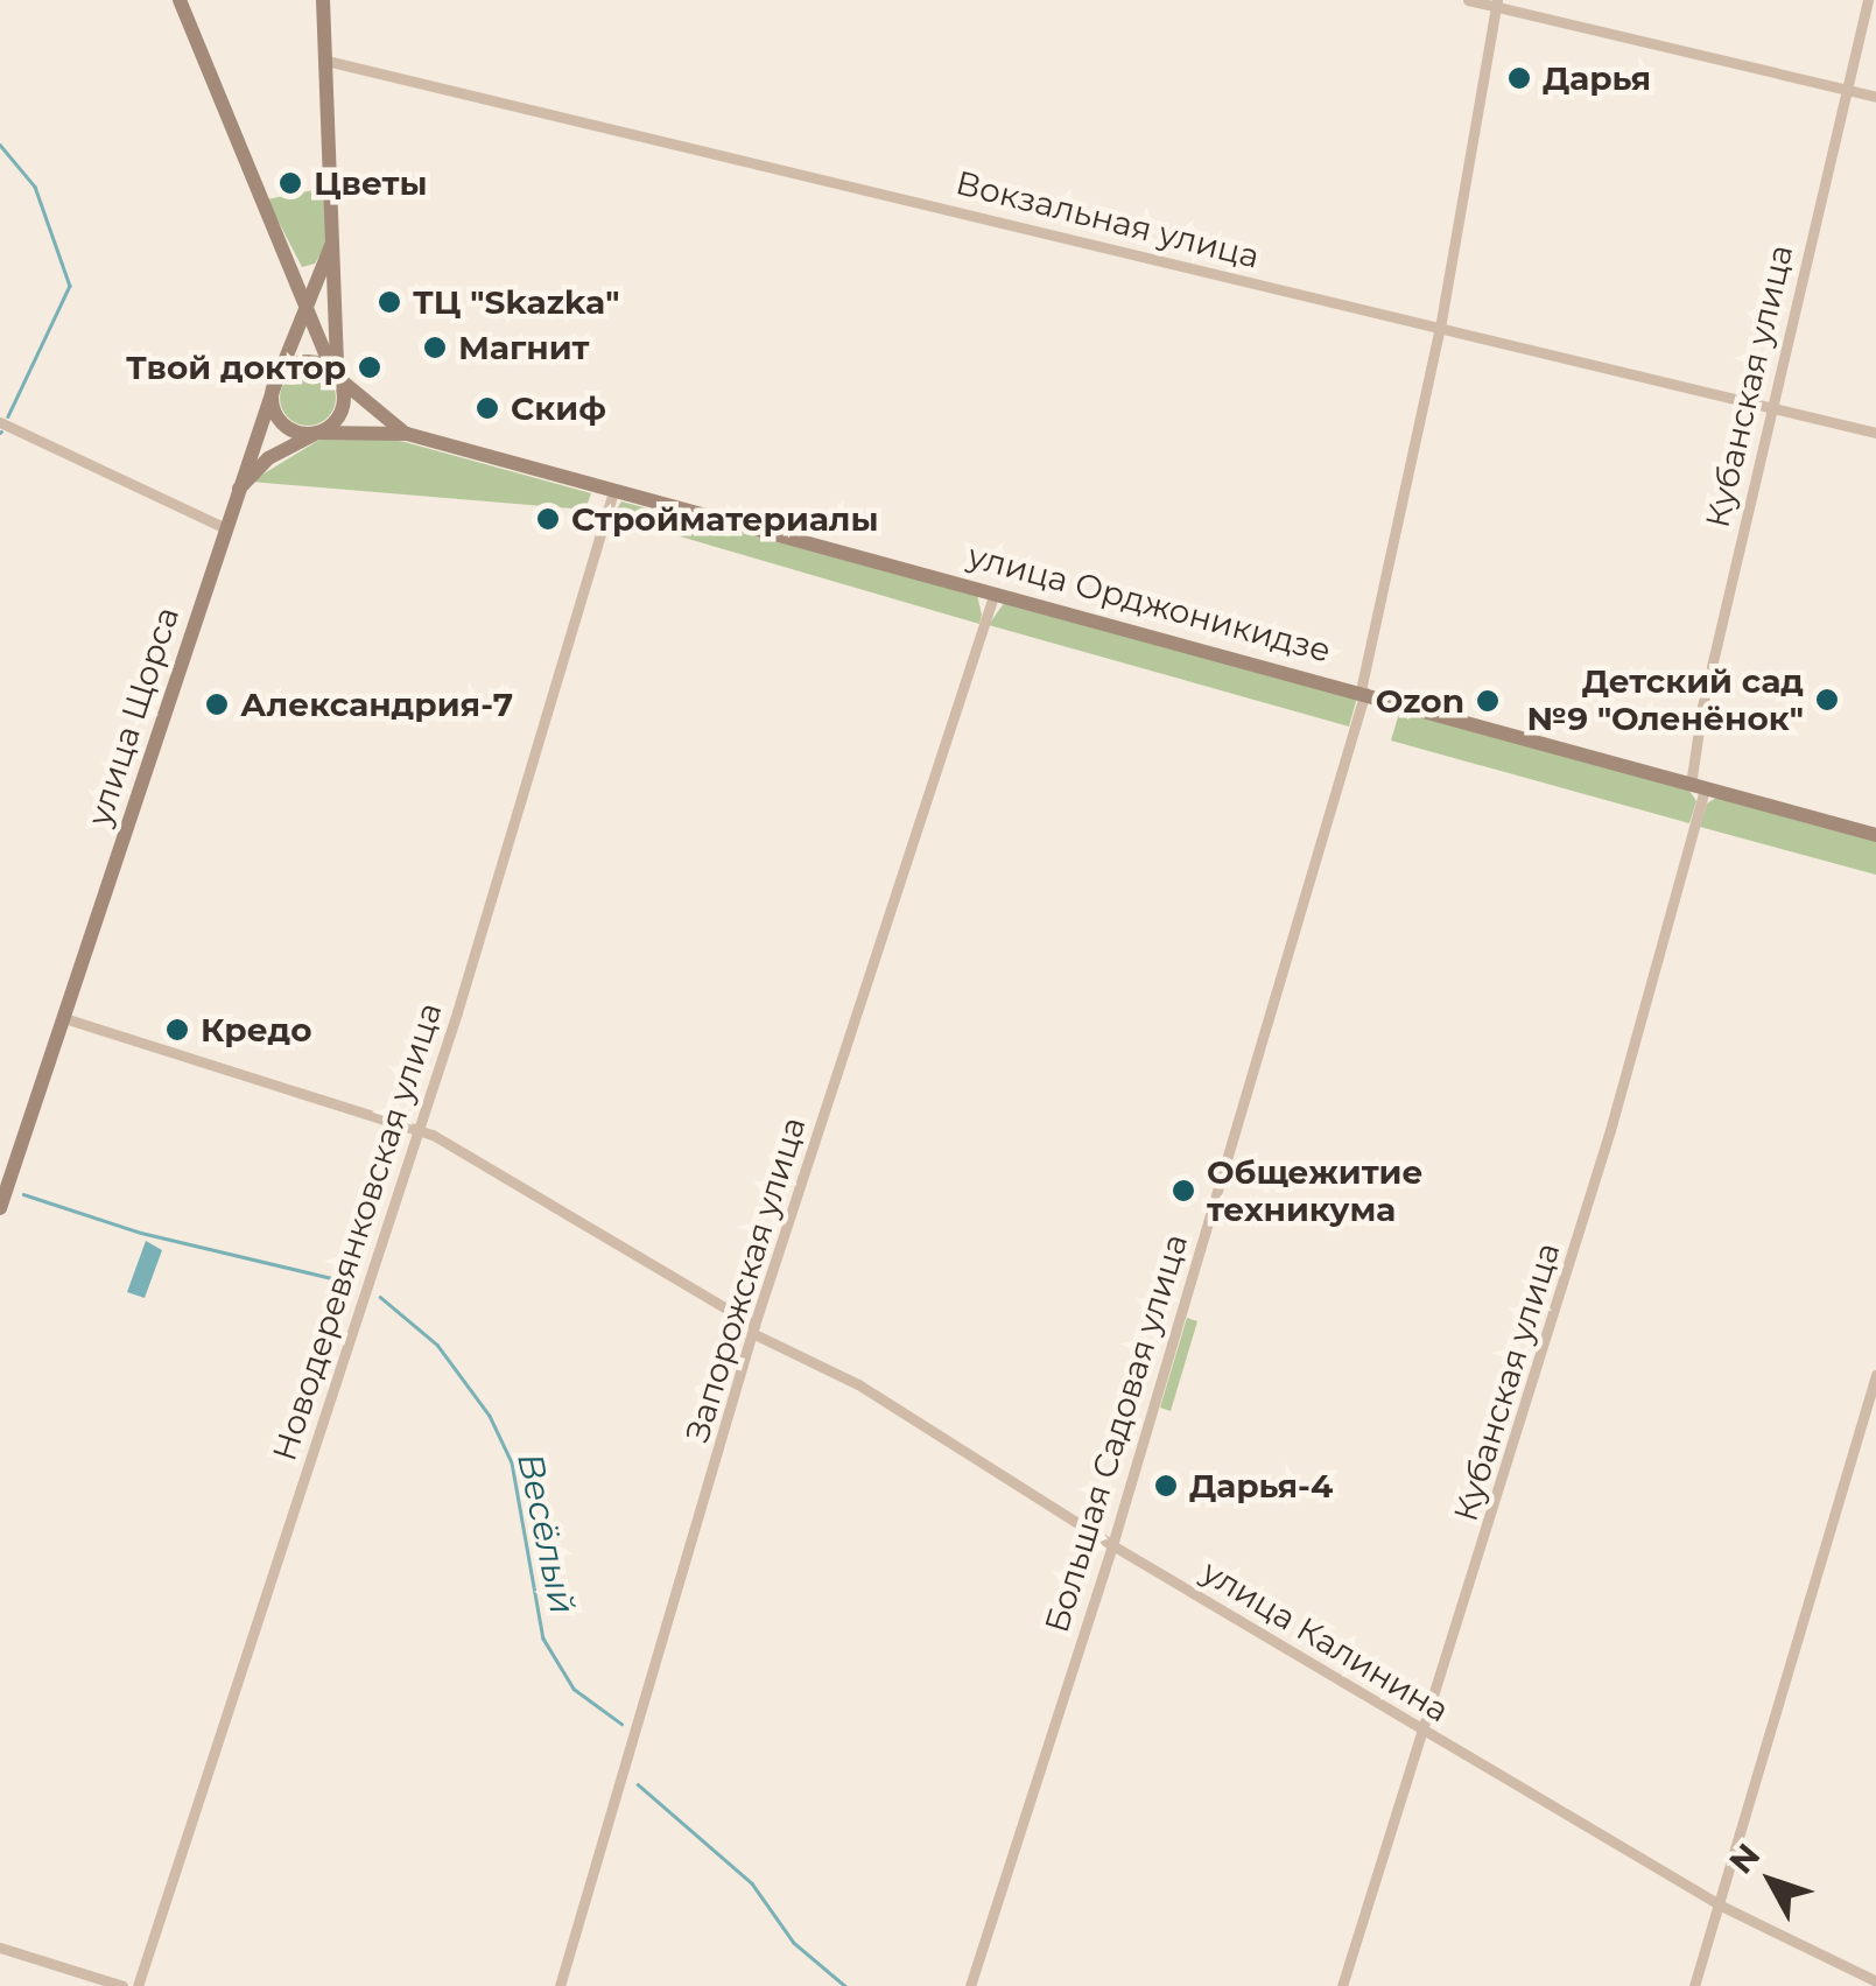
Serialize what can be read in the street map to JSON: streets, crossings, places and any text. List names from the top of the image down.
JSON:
{
  "streets": {
    "main road": ["улица Орджоникидзе", "улица Щорса"],
    "street": [
      "Вокзальная улица",
      "Кубанская улица",
      "Новодеревянковская улица",
      "Запорожская улица",
      "Большая Садовая улица",
      "улица Калинина"
    ]
  },
  "crossings": [
    ["Вокзальная улица", "Кубанская улица"],
    ["Вокзальная улица", "улица Щорса"],
    ["Вокзальная улица", "Большая Садовая улица"],
    ["Кубанская улица", "улица Орджоникидзе"],
    ["Кубанская улица", "улица Калинина"],
    ["улица Орджоникидзе", "Новодеревянковская улица"],
    ["улица Орджоникидзе", "Запорожская улица"],
    ["улица Орджоникидзе", "Большая Садовая улица"],
    ["улица Щорса", "улица Калинина"],
    ["Новодеревянковская улица", "улица Калинина"],
    ["Запорожская улица", "улица Калинина"],
    ["Большая Садовая улица", "улица Калинина"]
  ],
  "water": ["Весёлый"],
  "places": [
    "Дарья",
    "Цветы",
    "ТЦ \"Skazka\"",
    "Магнит",
    "Твой доктор",
    "Скиф",
    "Стройматериалы",
    "Детский сад №9 \"Оленёнок\"",
    "Ozon",
    "Александрия-7",
    "Кредо",
    "Общежитие техникума",
    "Дарья-4"
  ],
  "north": "top left"
}
